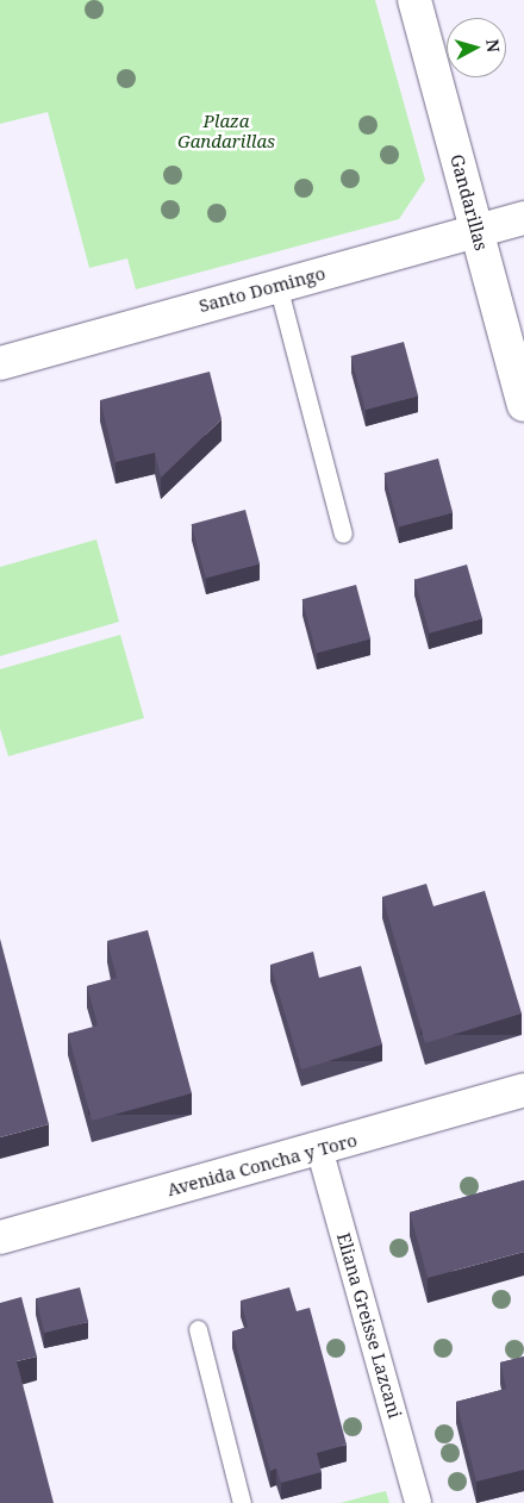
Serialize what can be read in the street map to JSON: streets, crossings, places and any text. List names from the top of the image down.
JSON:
{
  "streets": {
    "street": [
      "Gandarillas",
      "Santo Domingo",
      "Avenida Concha y Toro",
      "Eliana Greisse Lazcani"
    ]
  },
  "crossings": [
    ["Gandarillas", "Santo Domingo"],
    ["Avenida Concha y Toro", "Eliana Greisse Lazcani"]
  ],
  "parks": ["Plaza Gandarillas"],
  "north": "right"
}
